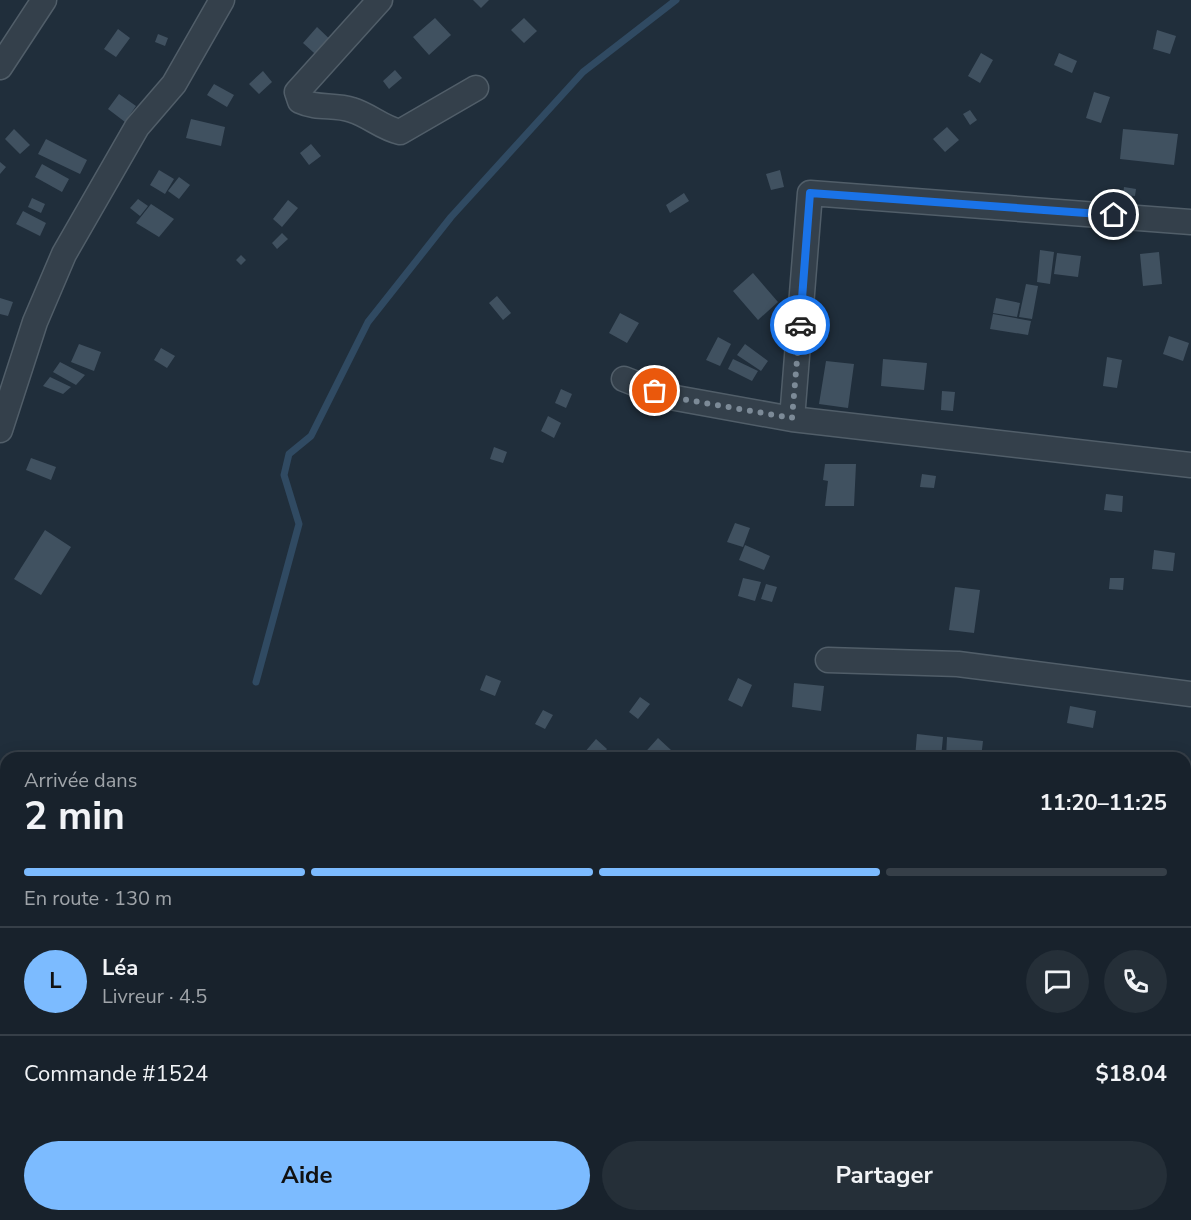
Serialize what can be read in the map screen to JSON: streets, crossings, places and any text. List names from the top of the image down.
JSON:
{
  "page": {
    "heading": ["2 min", "Arrivée dans", "11:20–11:25"],
    "panel": [
      "Léa",
      "Livreur · 4.5",
      "Commande #1524",
      "$18.04"
    ],
    "bar": "En route · 130 m",
    "round": "L",
    "buttons": ["Aide", "Partager"]
  }
}
